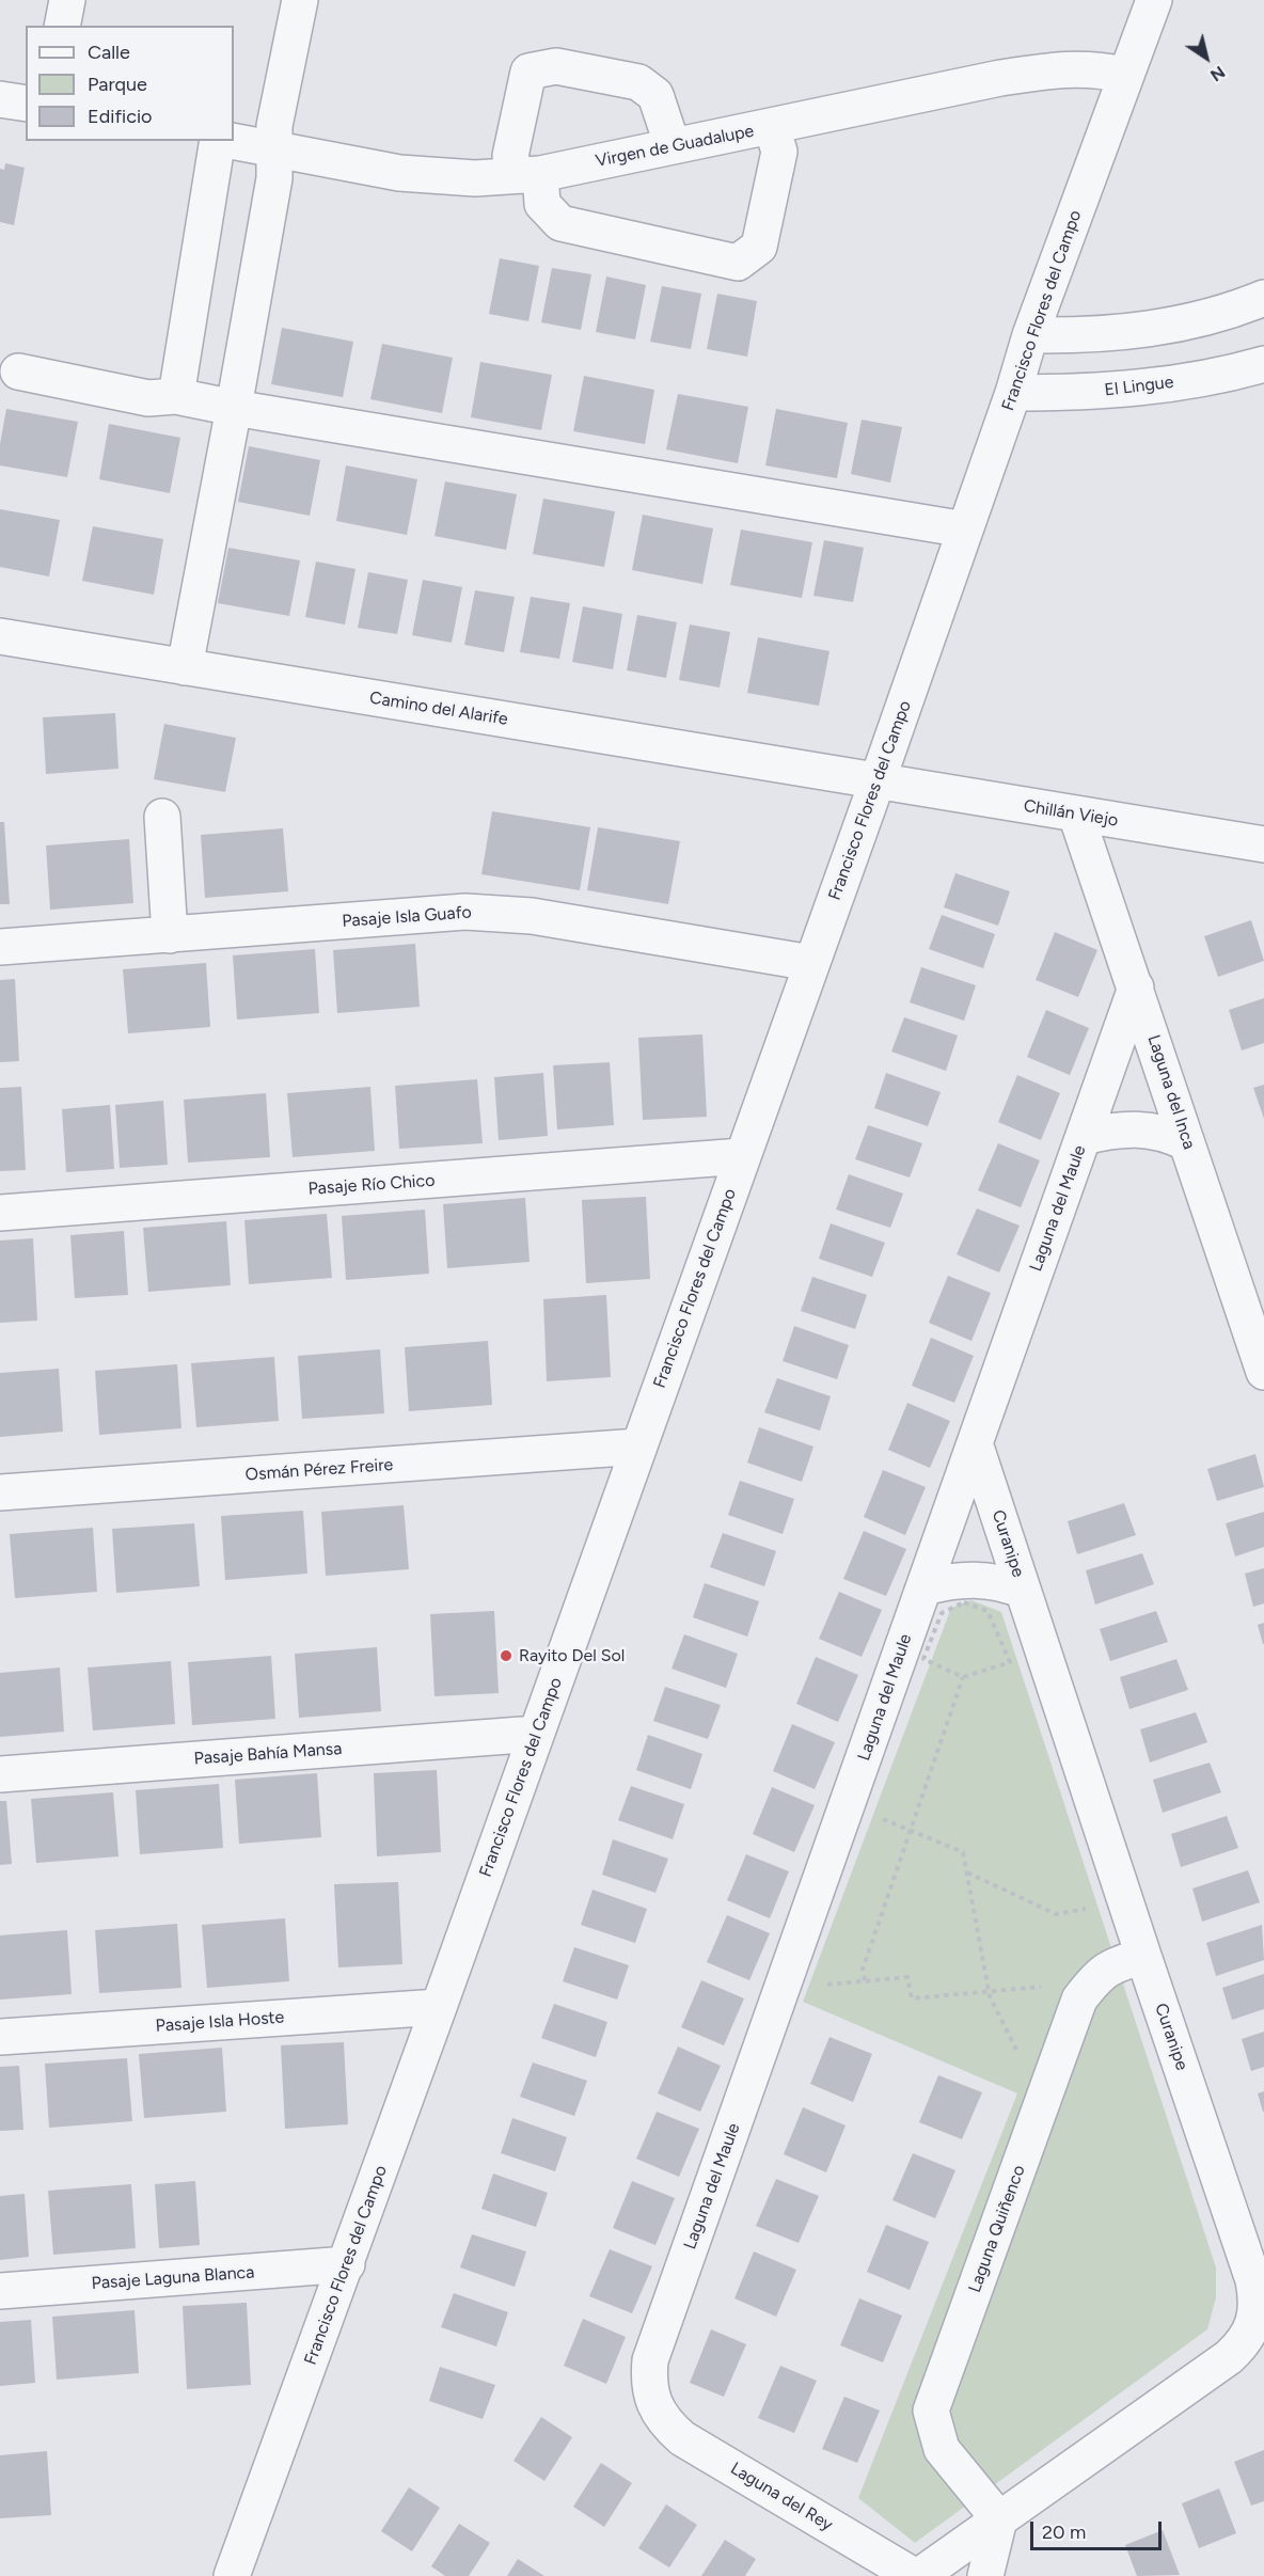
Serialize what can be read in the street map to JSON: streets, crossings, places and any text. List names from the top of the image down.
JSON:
{
  "streets": {
    "street": [
      "Virgen de Guadalupe",
      "Francisco Flores del Campo",
      "El Lingue",
      "Camino del Alarife",
      "Chillán Viejo",
      "Pasaje Isla Guafo",
      "Laguna del Inca",
      "Pasaje Río Chico",
      "Laguna del Maule",
      "Osmán Pérez Freire",
      "Curanipe",
      "Pasaje Bahía Mansa",
      "Pasaje Isla Hoste",
      "Laguna Quiñenco",
      "Pasaje Laguna Blanca",
      "Laguna del Rey"
    ]
  },
  "crossings": [
    ["Virgen de Guadalupe", "Francisco Flores del Campo"],
    ["Francisco Flores del Campo", "El Lingue"],
    ["Francisco Flores del Campo", "Camino del Alarife"],
    ["Francisco Flores del Campo", "Chillán Viejo"],
    ["Francisco Flores del Campo", "Pasaje Isla Guafo"],
    ["Francisco Flores del Campo", "Pasaje Río Chico"],
    ["Francisco Flores del Campo", "Osmán Pérez Freire"],
    ["Francisco Flores del Campo", "Pasaje Bahía Mansa"],
    ["Francisco Flores del Campo", "Pasaje Isla Hoste"],
    ["Francisco Flores del Campo", "Pasaje Laguna Blanca"],
    ["Camino del Alarife", "Chillán Viejo"],
    ["Chillán Viejo", "Laguna del Inca"],
    ["Laguna del Inca", "Laguna del Maule"],
    ["Laguna del Maule", "Curanipe"],
    ["Laguna del Maule", "Laguna del Rey"],
    ["Curanipe", "Laguna Quiñenco"],
    ["Curanipe", "Laguna del Rey"]
  ],
  "places": ["Rayito Del Sol"],
  "legend": ["Calle", "Parque", "Edificio"],
  "scale_bar": "20 m",
  "north": "bottom right"
}
